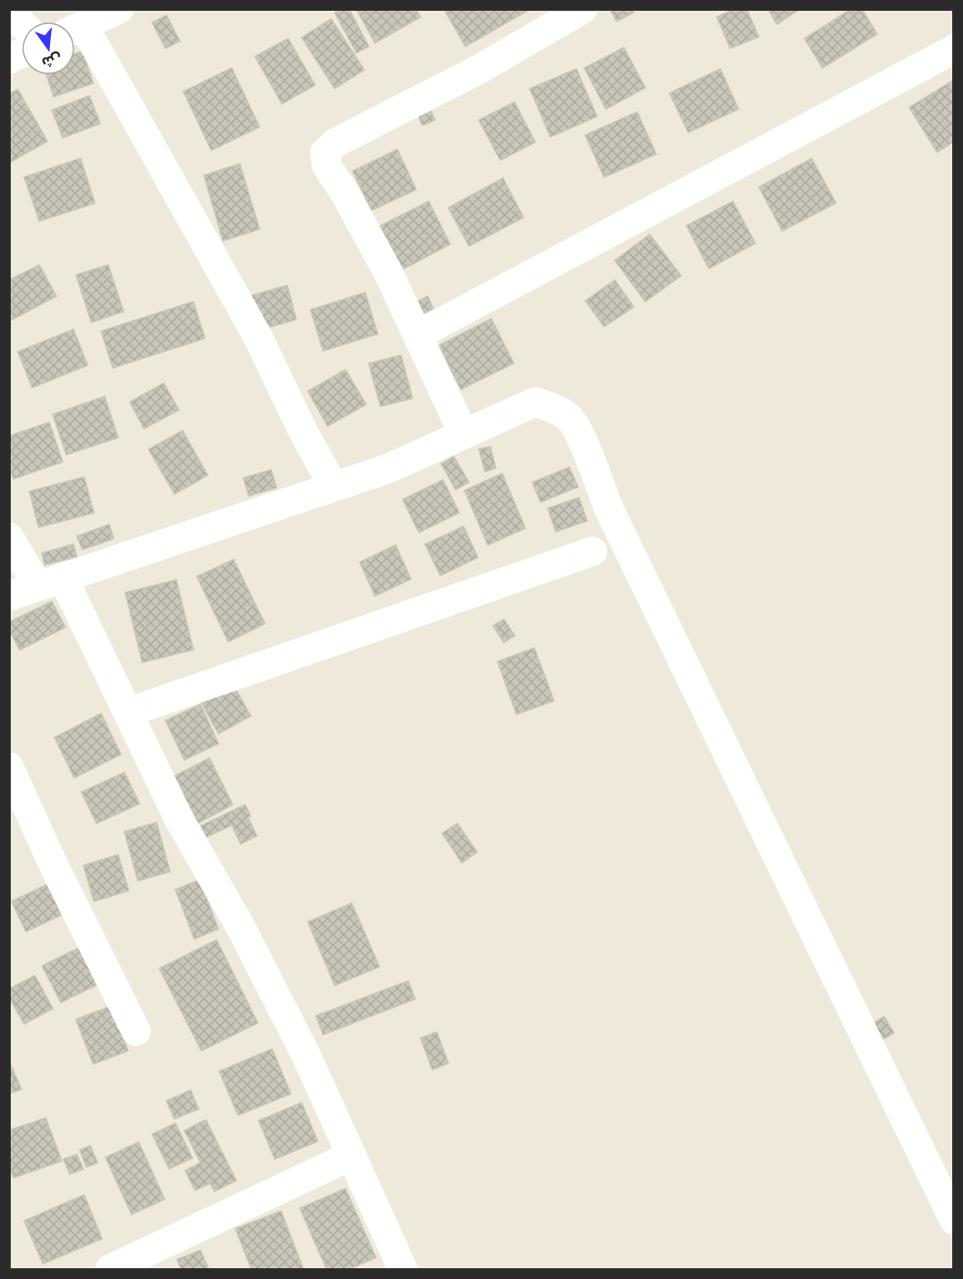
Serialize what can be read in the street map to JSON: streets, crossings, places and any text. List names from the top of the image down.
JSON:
{
  "north": "bottom"
}
